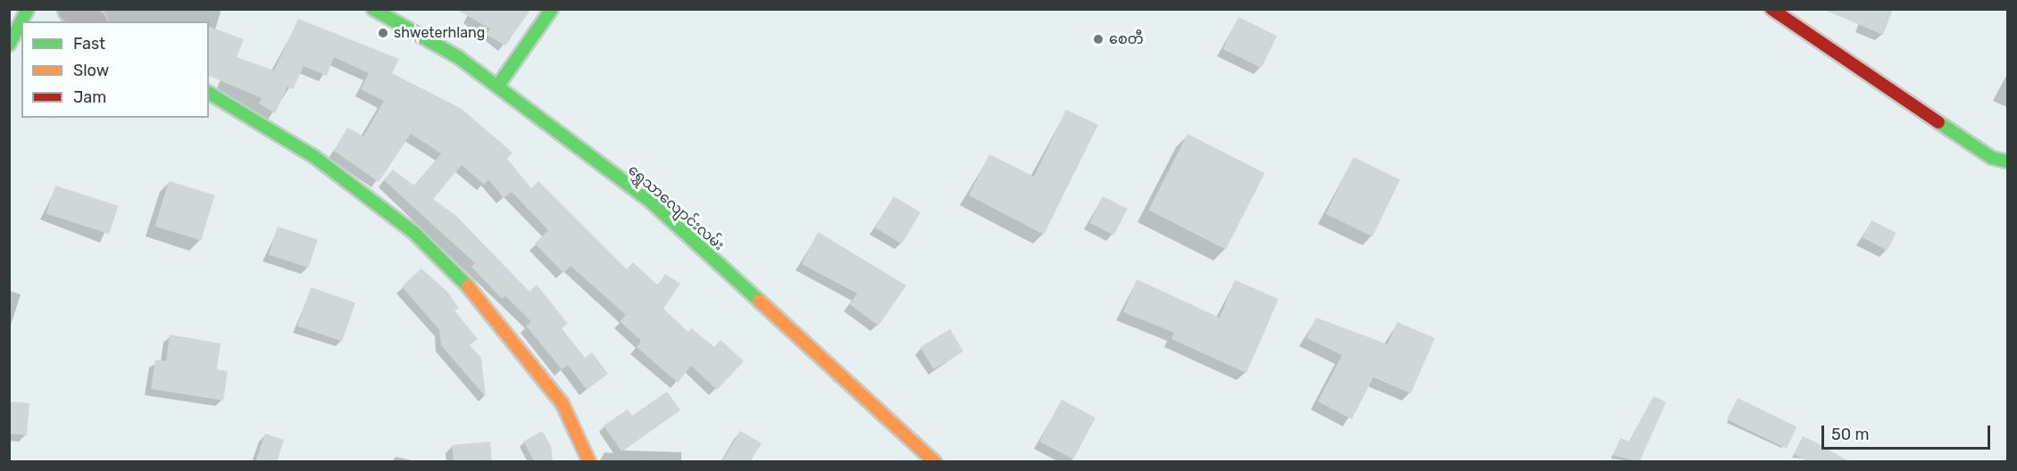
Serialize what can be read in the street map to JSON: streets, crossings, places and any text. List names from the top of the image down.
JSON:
{
  "streets": {
    "street": ["ရွှေသာလျောင်းလမ်း"]
  },
  "places": ["shweterhlang", "စေတီ"],
  "legend": ["Fast", "Slow", "Jam"],
  "scale_bar": "50 m"
}
